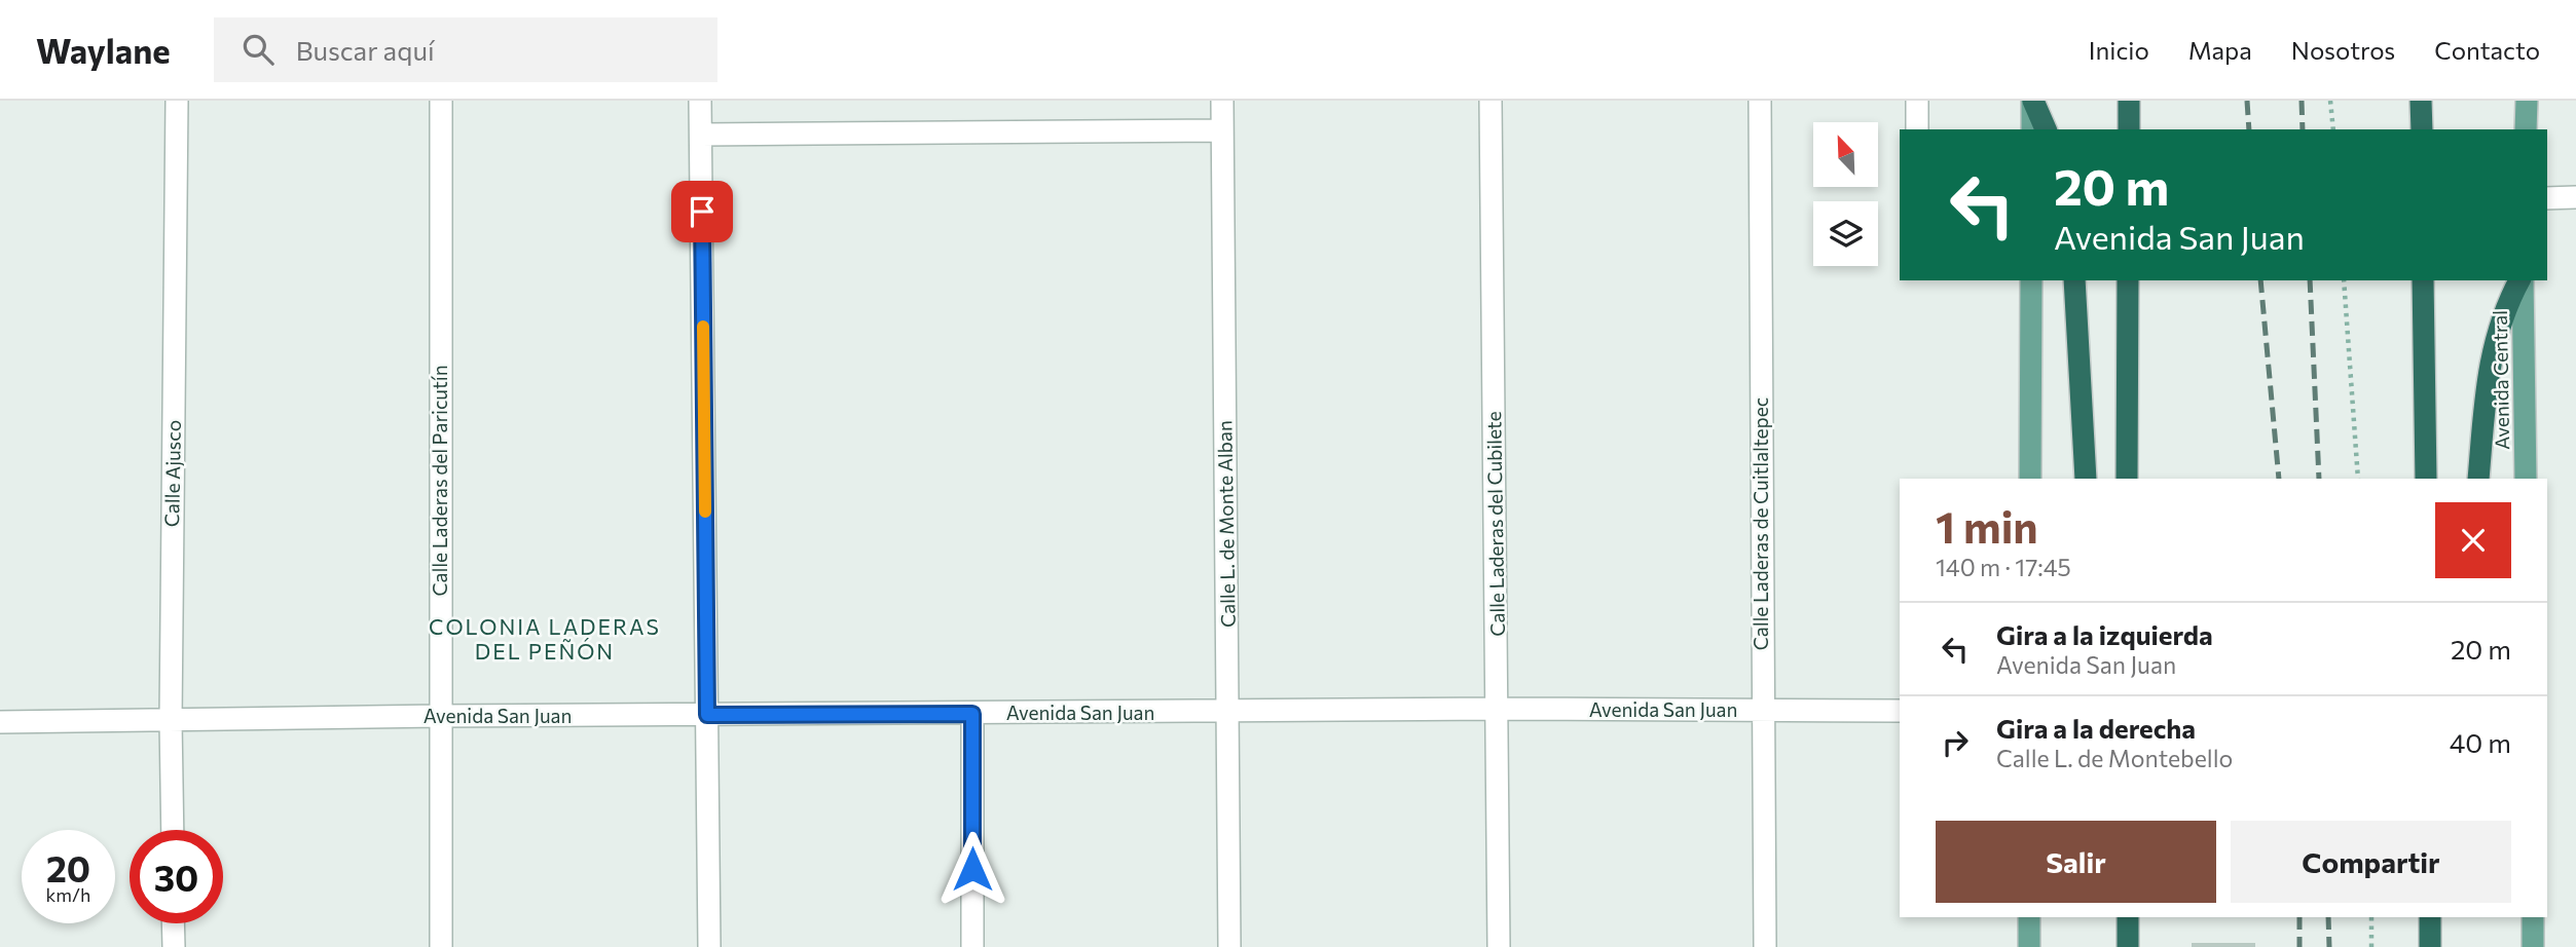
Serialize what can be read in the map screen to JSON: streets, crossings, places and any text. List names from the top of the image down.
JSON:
{
  "streets": {
    "main road": ["Avenida Central"],
    "street": [
      "Calle Ajusco",
      "Calle Laderas del Paricutín",
      "Calle L. de Monte Alban",
      "Calle Laderas del Cubilete",
      "Calle Laderas de Cuitlaltepec",
      "Avenida San Juan"
    ]
  },
  "crossings": [
    ["Calle Ajusco", "Avenida San Juan"],
    ["Calle Laderas del Paricutín", "Avenida San Juan"],
    ["Calle L. de Monte Alban", "Avenida San Juan"],
    ["Calle Laderas del Cubilete", "Avenida San Juan"],
    ["Calle Laderas de Cuitlaltepec", "Avenida San Juan"]
  ],
  "districts": ["COLONIA LADERAS DEL PEÑÓN"],
  "north": "top left",
  "page": {
    "header": "Waylane",
    "search": "Buscar aquí",
    "nav": [
      "Inicio",
      "Mapa",
      "Nosotros",
      "Contacto"
    ],
    "turn": ["20 m", "Avenida San Juan"],
    "heading": ["1 min", "140 m · 17:45"],
    "list": [
      {
        "name": "Gira a la izquierda",
        "note": "Avenida San Juan",
        "value": "20 m"
      },
      {
        "name": "Gira a la derecha",
        "note": "Calle L. de Montebello",
        "value": "40 m"
      }
    ],
    "buttons": ["Salir", "Compartir"],
    "speed": "20 km/h",
    "limit": "30"
  }
}
